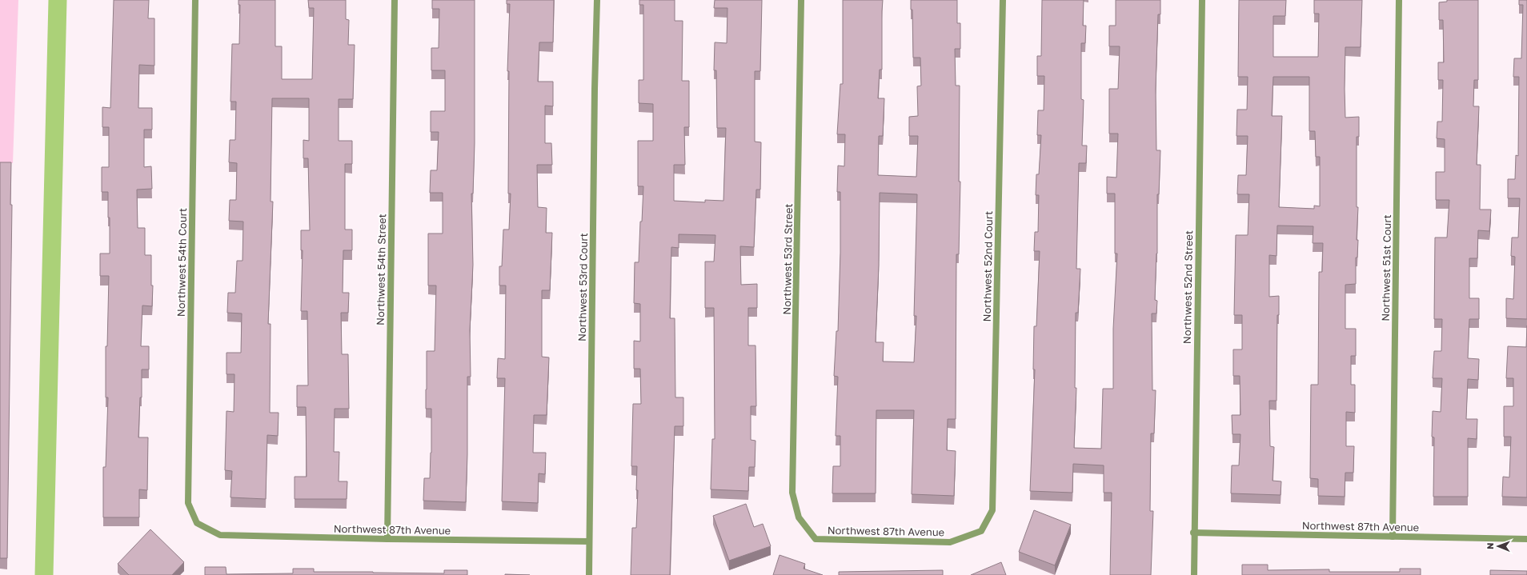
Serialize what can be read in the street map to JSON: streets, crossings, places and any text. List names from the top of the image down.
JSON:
{
  "streets": {
    "street": [
      "Northwest 53rd Street",
      "Northwest 54th Court",
      "Northwest 52nd Court",
      "Northwest 51st Court",
      "Northwest 54th Street",
      "Northwest 53rd Court",
      "Northwest 52nd Street",
      "Northwest 87th Avenue"
    ]
  },
  "crossings": [
    ["Northwest 53rd Street", "Northwest 87th Avenue"],
    ["Northwest 54th Court", "Northwest 87th Avenue"],
    ["Northwest 52nd Court", "Northwest 87th Avenue"],
    ["Northwest 51st Court", "Northwest 87th Avenue"],
    ["Northwest 54th Street", "Northwest 87th Avenue"],
    ["Northwest 53rd Court", "Northwest 87th Avenue"],
    ["Northwest 52nd Street", "Northwest 87th Avenue"]
  ],
  "north": "left"
}
